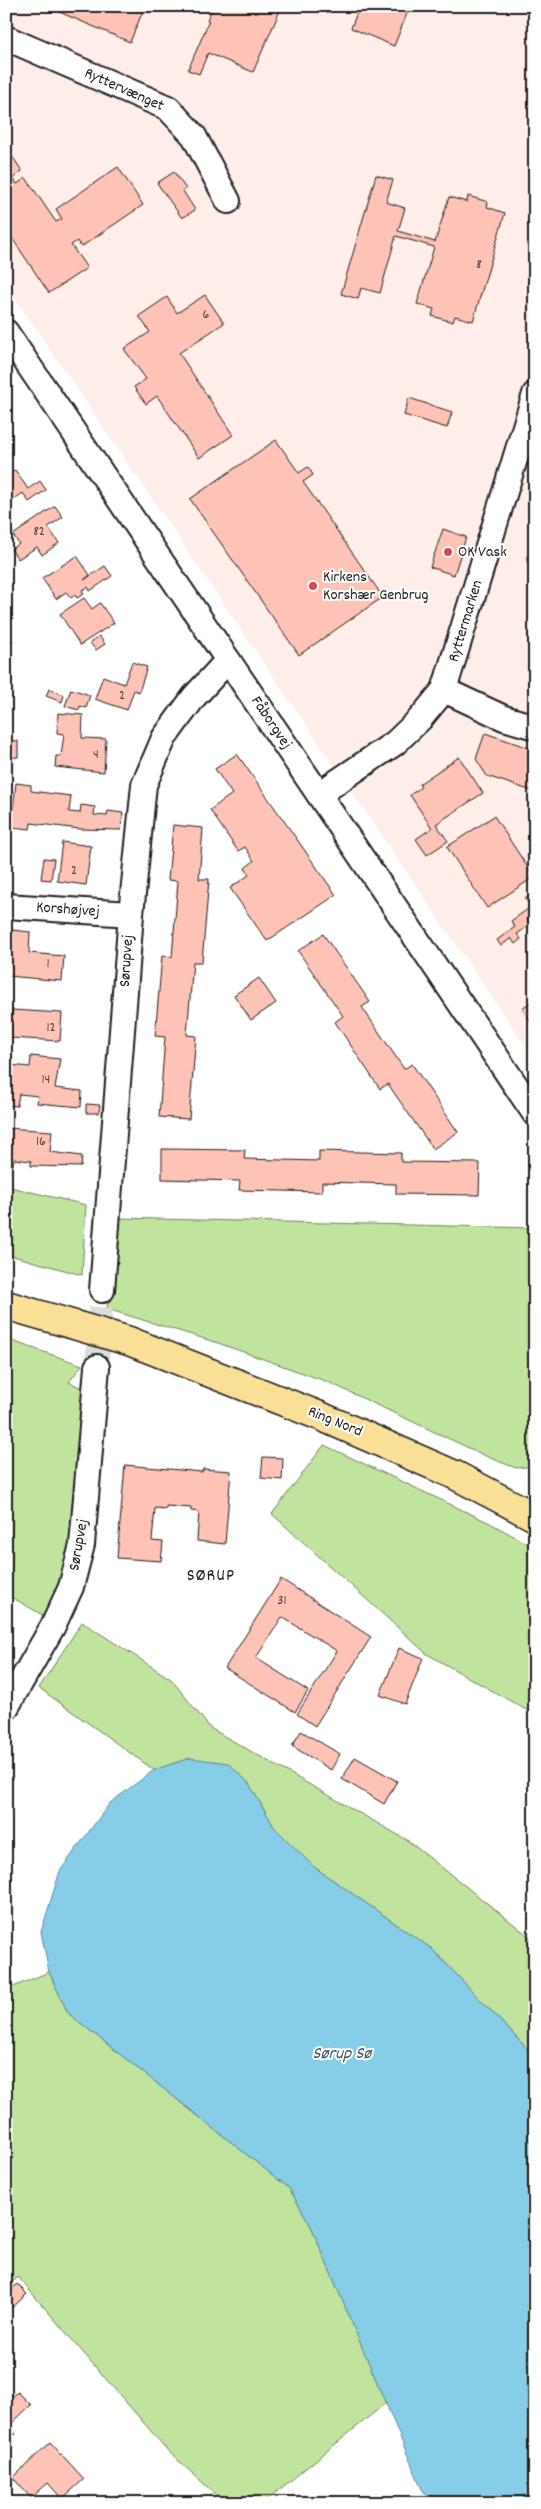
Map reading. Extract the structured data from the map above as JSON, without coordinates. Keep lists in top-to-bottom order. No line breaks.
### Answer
{"streets":{"main road":["Ring Nord"],"street":["Ryttervænget","Ryttermarken","Fåborgvej","Korshøjvej","Sørupvej"]},"crossings":[["Ryttermarken","Fåborgvej"],["Fåborgvej","Sørupvej"],["Korshøjvej","Sørupvej"]],"districts":["SØRUP"],"water":["Sørup Sø"],"places":["OK Vask","Kirkens Korshær Genbrug"],"house_numbers":["8","6","82","2","4","2","1","12","14","16","31"]}
